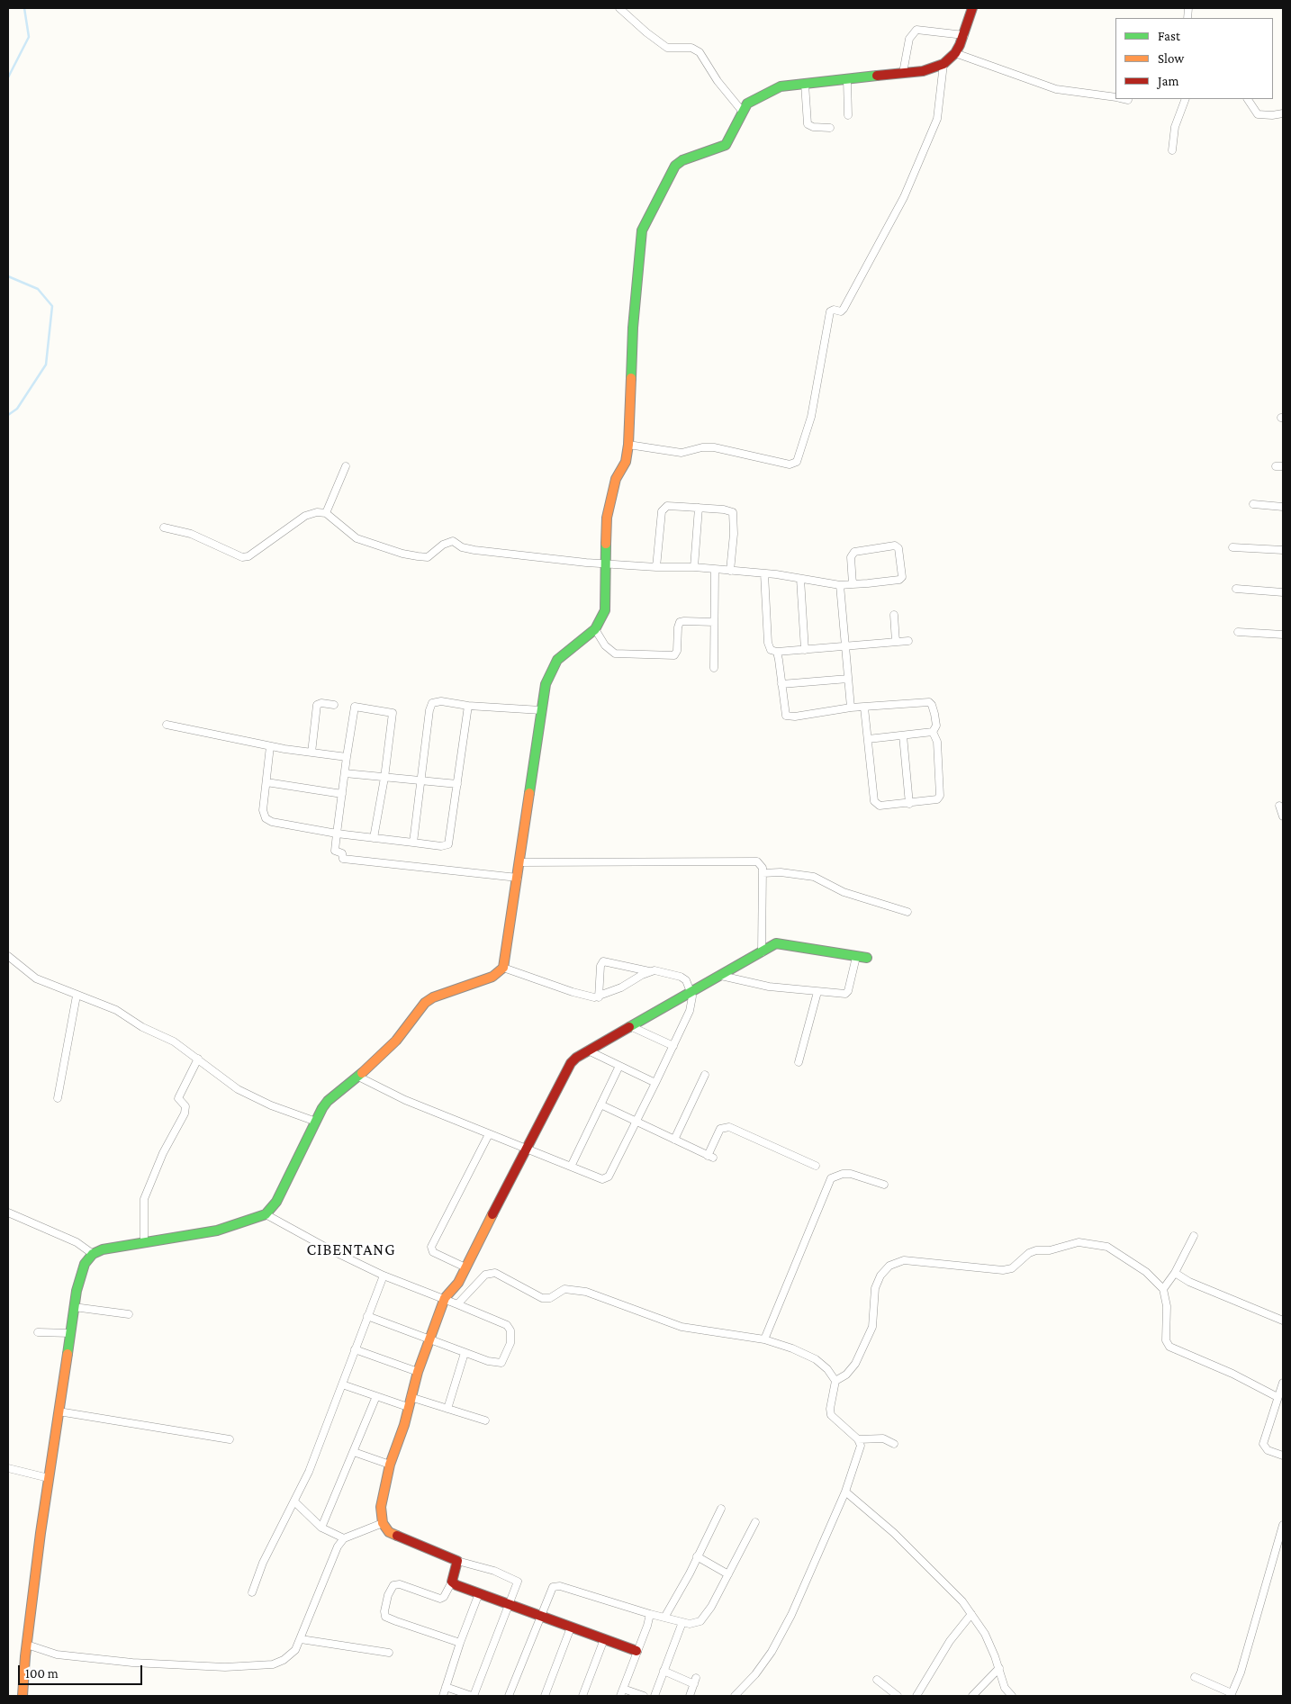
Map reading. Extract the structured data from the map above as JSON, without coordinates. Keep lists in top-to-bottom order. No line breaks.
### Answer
{"districts":["CIBENTANG"],"legend":["Fast","Slow","Jam"],"scale_bar":"100 m"}
